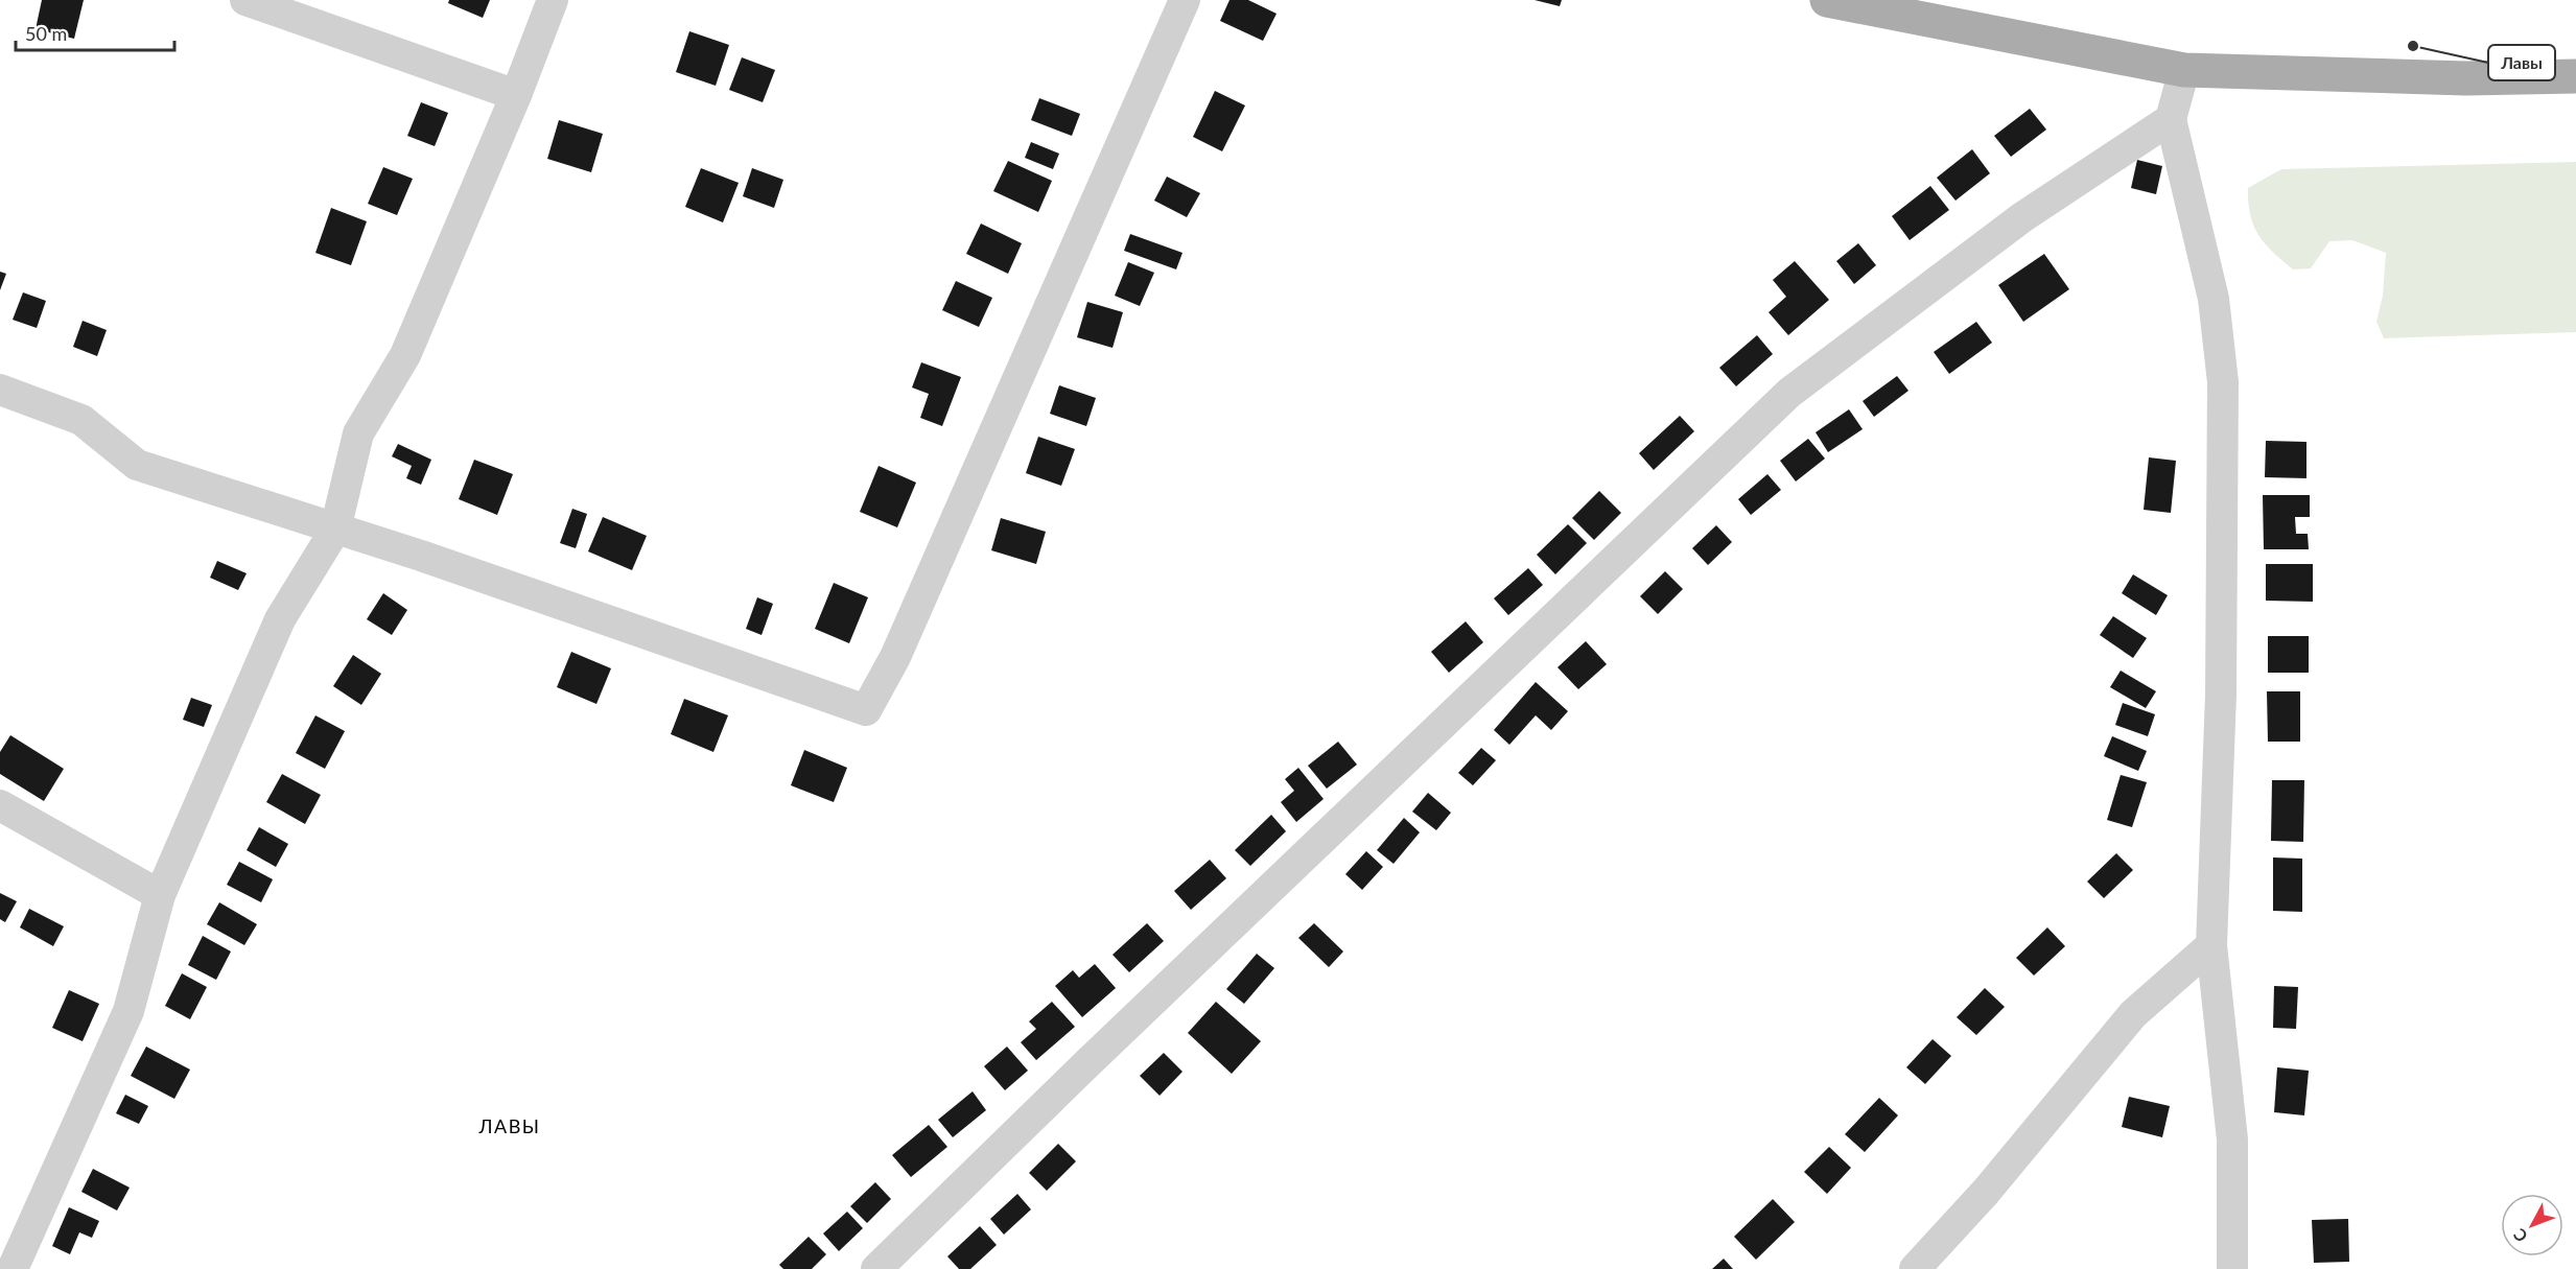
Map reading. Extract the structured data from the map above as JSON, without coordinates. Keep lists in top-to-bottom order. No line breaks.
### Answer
{"districts":["ЛАВЫ"],"places":["Лавы"],"scale_bar":"50 m","north":"bottom left"}
